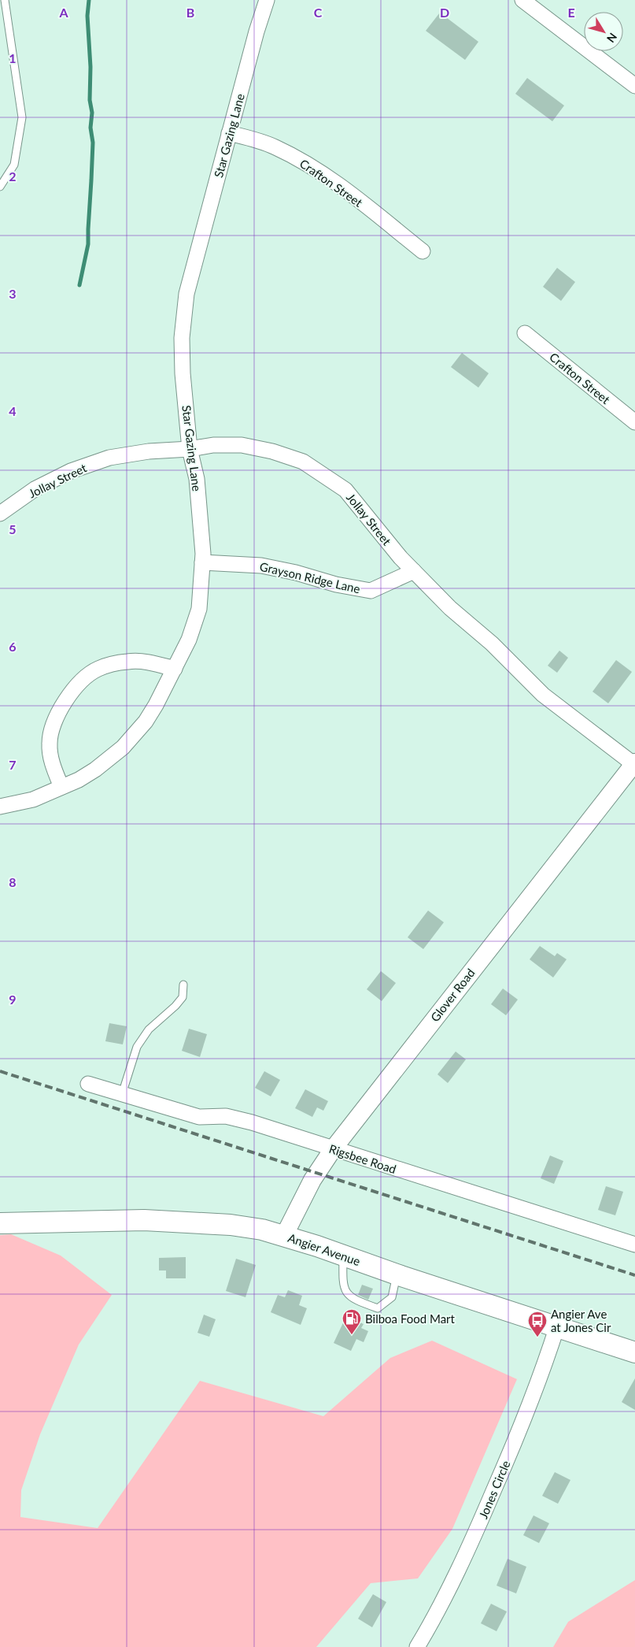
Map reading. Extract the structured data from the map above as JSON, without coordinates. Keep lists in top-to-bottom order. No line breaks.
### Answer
{"streets":{"main road":["Angier Avenue"],"street":["Star Gazing Lane","Crafton Street","Jollay Street","Grayson Ridge Lane","Glover Road","Rigsbee Road","Jones Circle"]},"crossings":[["Star Gazing Lane","Crafton Street"],["Star Gazing Lane","Jollay Street"],["Star Gazing Lane","Grayson Ridge Lane"],["Jollay Street","Grayson Ridge Lane"],["Jollay Street","Glover Road"],["Glover Road","Rigsbee Road"],["Glover Road","Angier Avenue"],["Angier Avenue","Jones Circle"]],"places":{"fuel station":["Bilboa Food Mart"],"bus stop":["Angier Ave at Jones Cir"]},"north":"bottom right","grid":{"columns":["A","B","C","D","E"],"rows":["1","2","3","4","5","6","7","8","9"]}}
